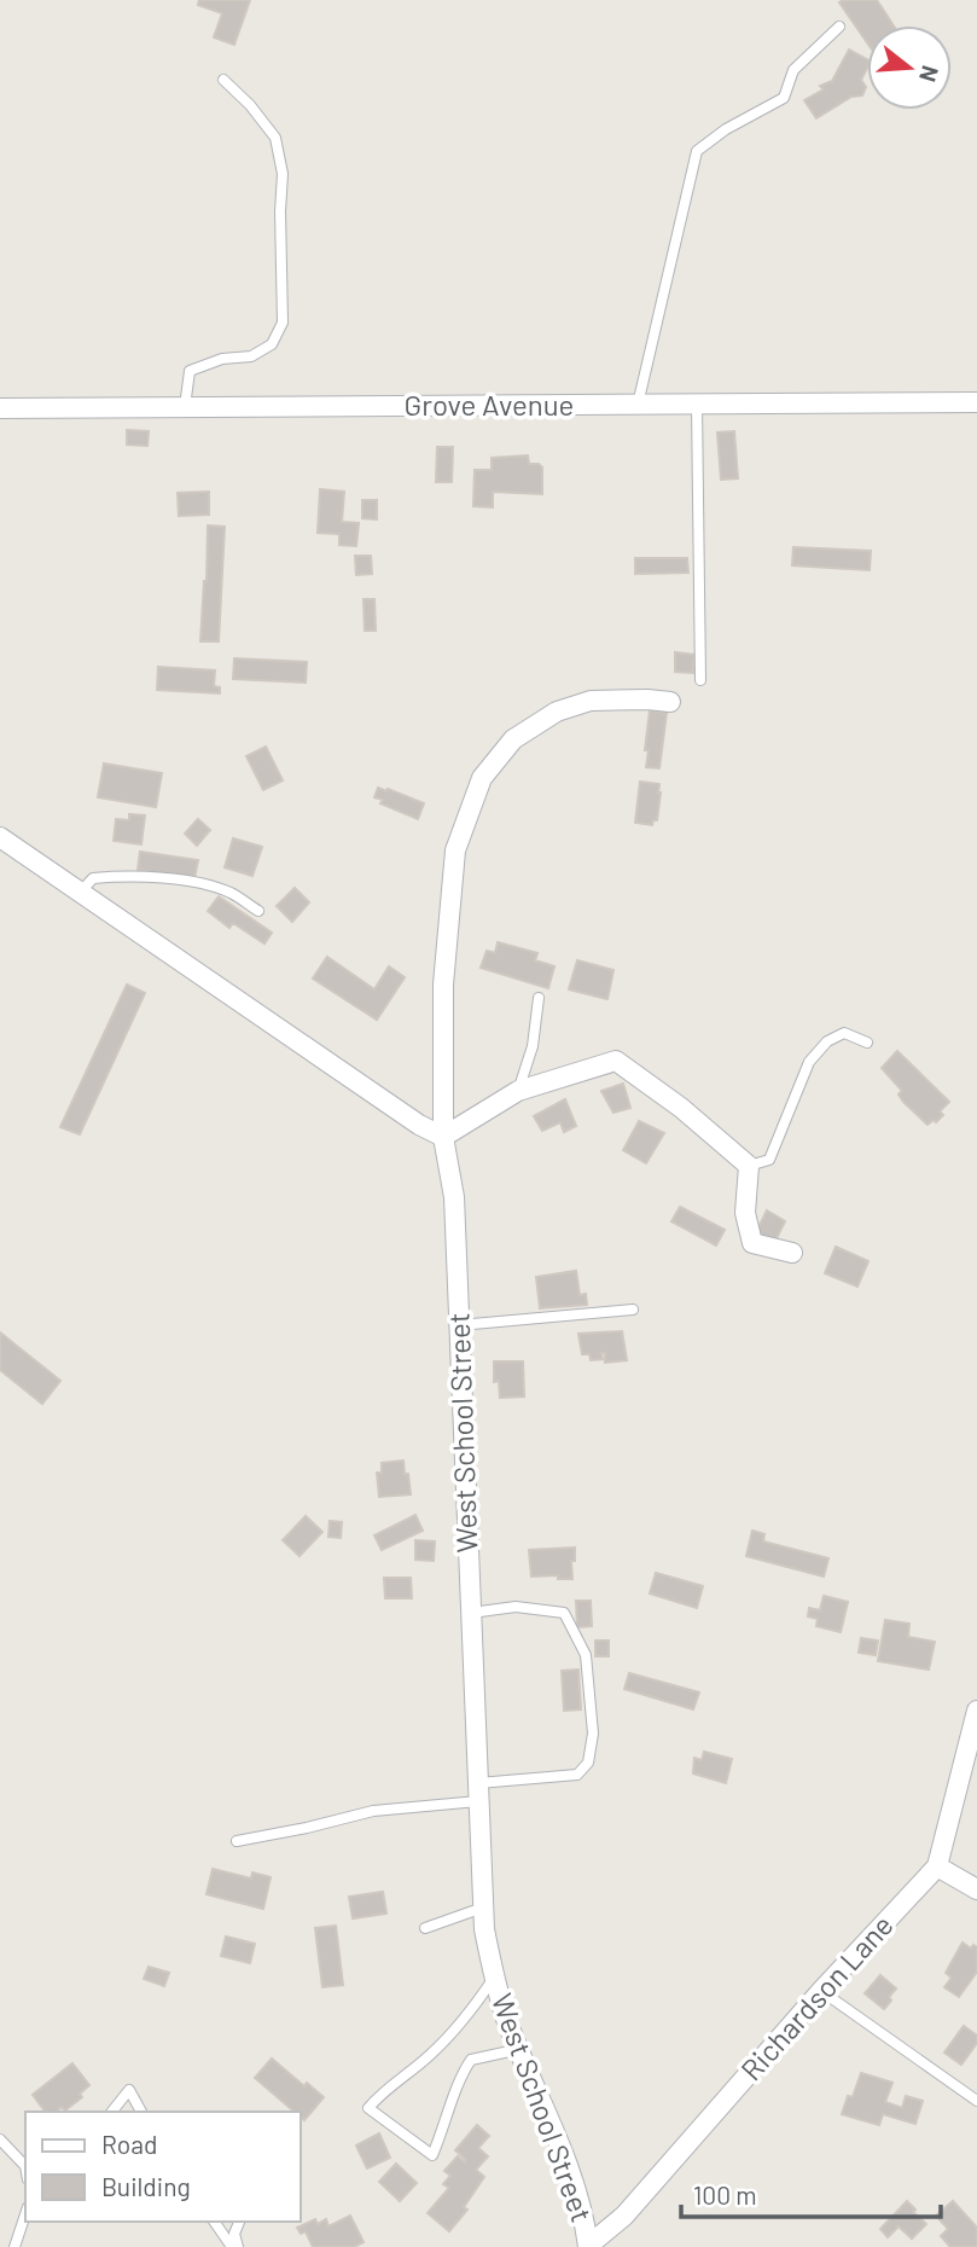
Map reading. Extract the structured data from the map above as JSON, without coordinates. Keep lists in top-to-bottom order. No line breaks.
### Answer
{"streets":{"street":["Grove Avenue","West School Street","Richardson Lane"]},"crossings":[["West School Street","Richardson Lane"]],"legend":["Road","Building"],"scale_bar":"100 m","north":"right"}
